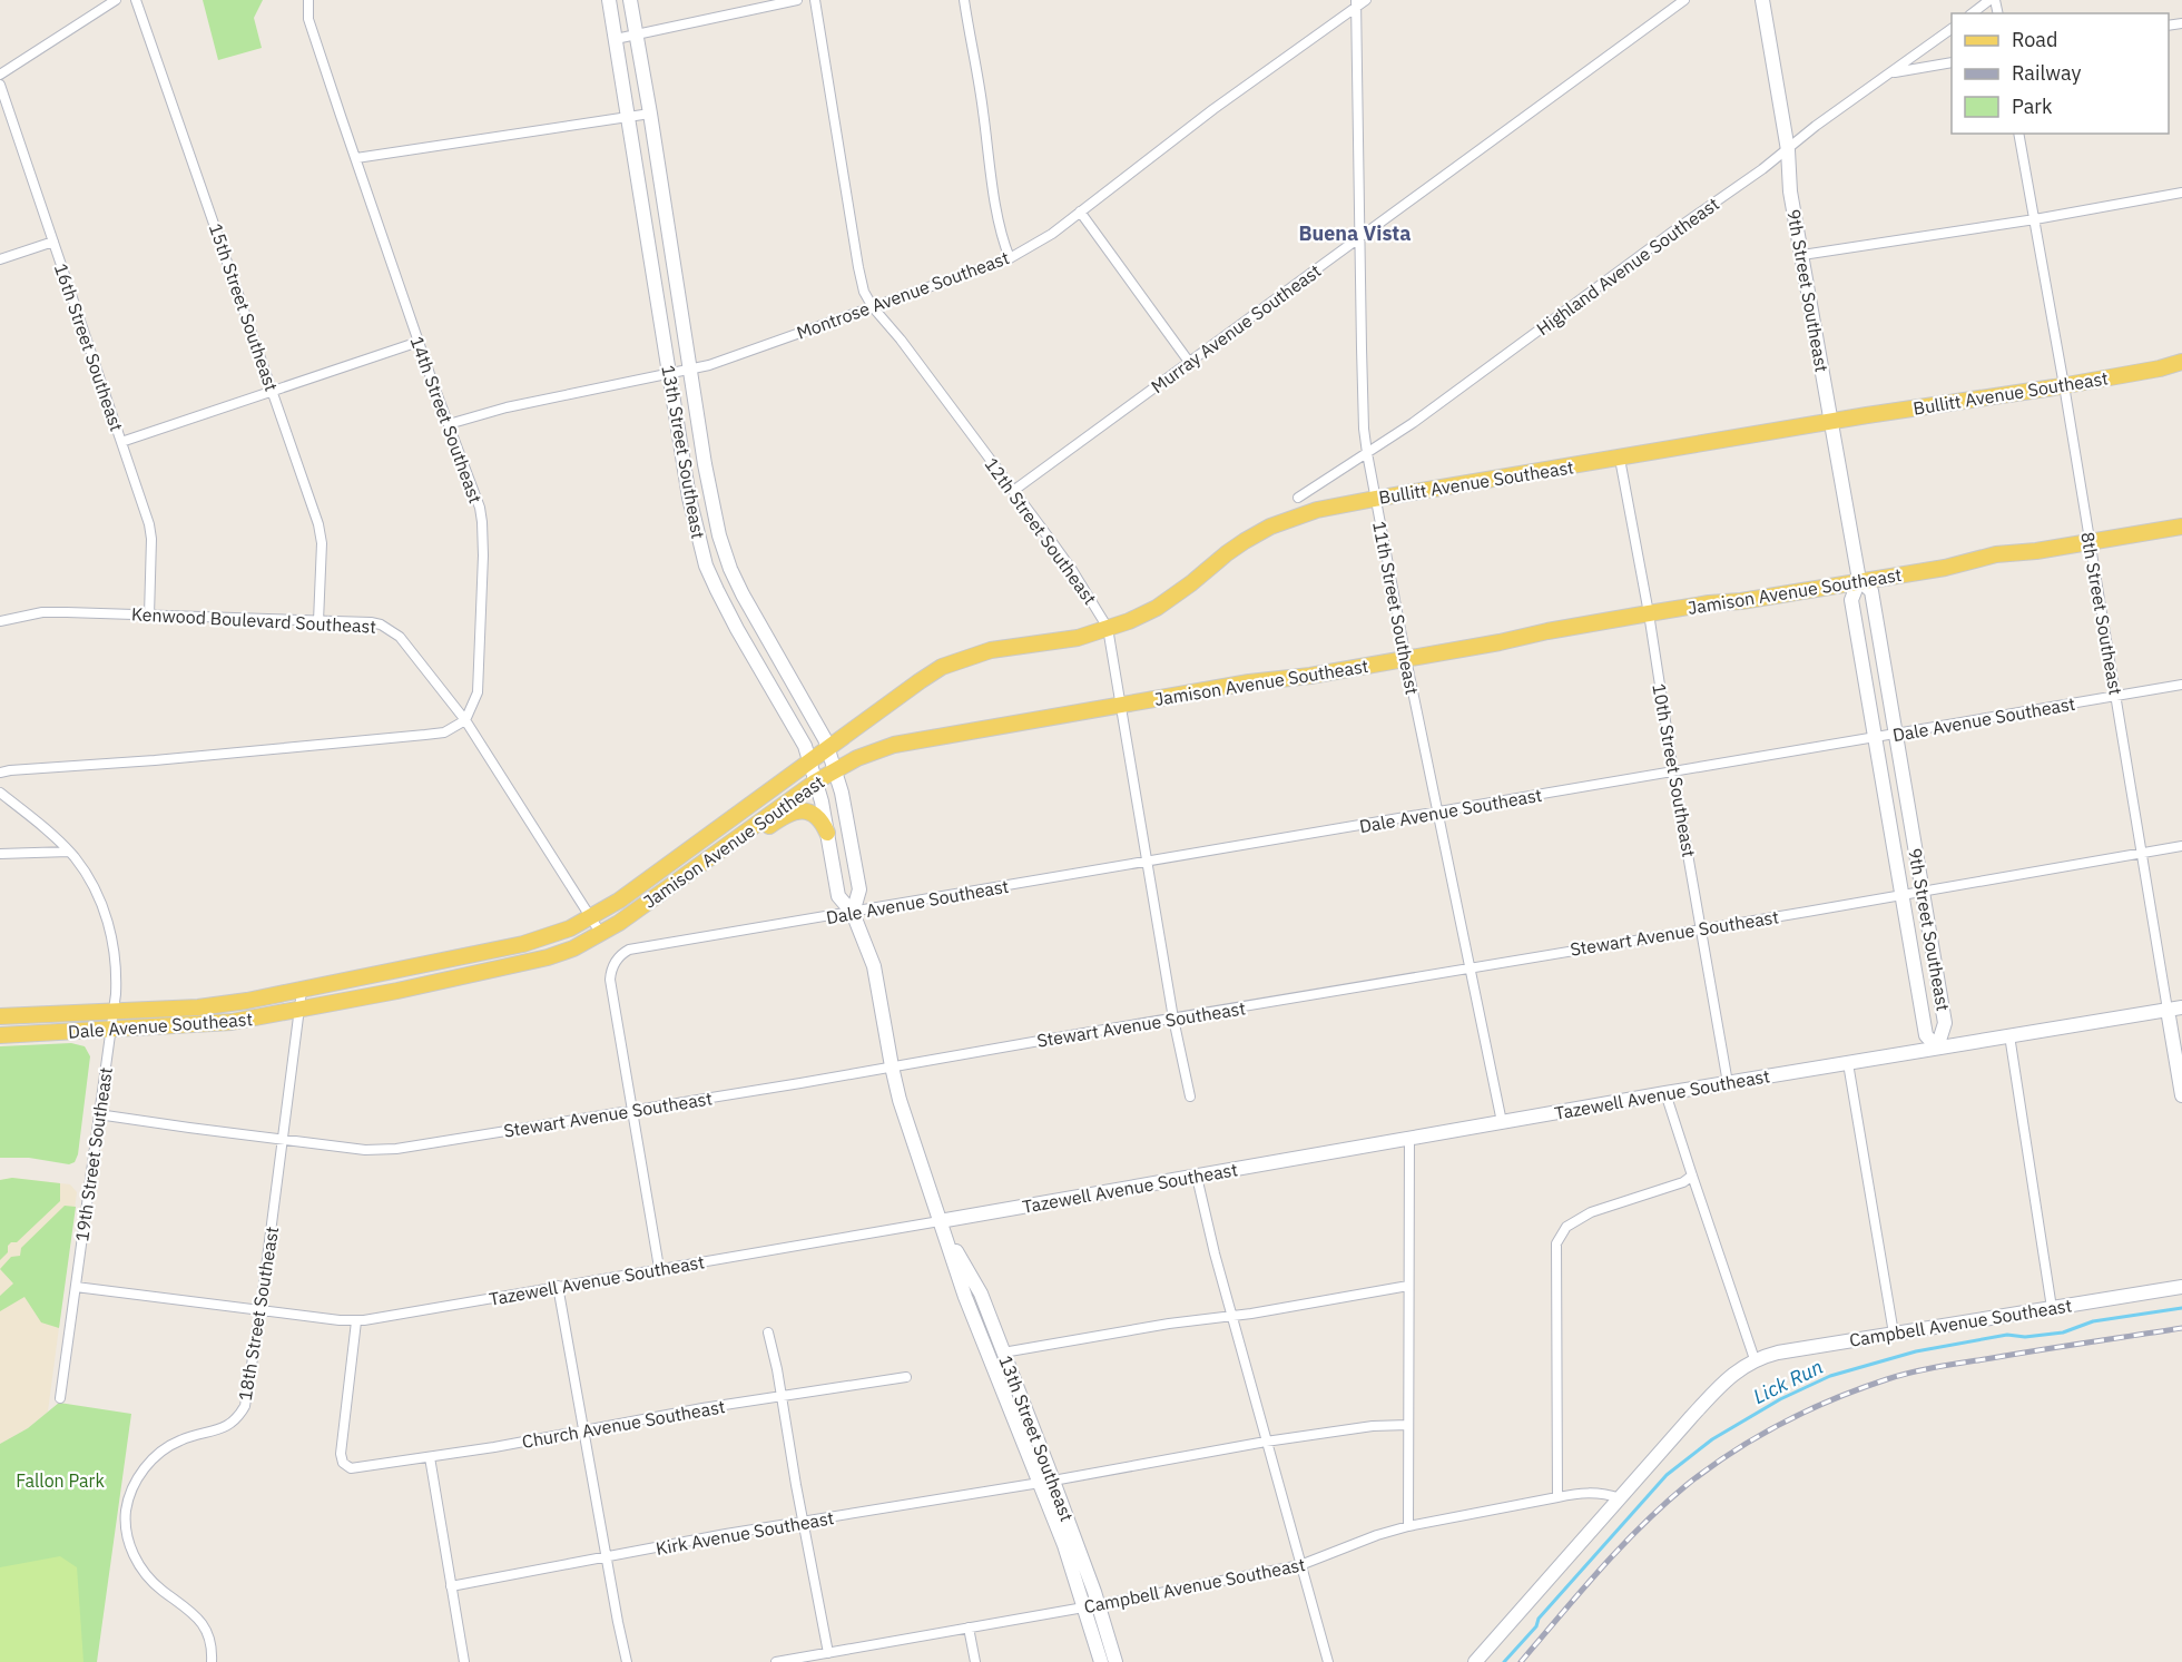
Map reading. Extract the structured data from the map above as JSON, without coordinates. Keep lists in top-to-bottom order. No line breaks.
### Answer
{"streets":{"main road":["Bullitt Avenue Southeast","Jamison Avenue Southeast","Dale Avenue Southeast"],"street":["Highland Avenue Southeast","9th Street Southeast","Montrose Avenue Southeast","15th Street Southeast","Murray Avenue Southeast","16th Street Southeast","14th Street Southeast","13th Street Southeast","12th Street Southeast","11th Street Southeast","8th Street Southeast","Kenwood Boulevard Southeast","10th Street Southeast","Stewart Avenue Southeast","Tazewell Avenue Southeast","19th Street Southeast","18th Street Southeast","Campbell Avenue Southeast","Church Avenue Southeast","Kirk Avenue Southeast"]},"crossings":[["Highland Avenue Southeast","9th Street Southeast"],["Highland Avenue Southeast","11th Street Southeast"],["9th Street Southeast","Bullitt Avenue Southeast"],["9th Street Southeast","Jamison Avenue Southeast"],["9th Street Southeast","Dale Avenue Southeast"],["9th Street Southeast","Stewart Avenue Southeast"],["9th Street Southeast","Tazewell Avenue Southeast"],["Montrose Avenue Southeast","14th Street Southeast"],["Montrose Avenue Southeast","13th Street Southeast"],["Montrose Avenue Southeast","12th Street Southeast"],["Montrose Avenue Southeast","11th Street Southeast"],["15th Street Southeast","Kenwood Boulevard Southeast"],["Murray Avenue Southeast","12th Street Southeast"],["Murray Avenue Southeast","11th Street Southeast"],["16th Street Southeast","Kenwood Boulevard Southeast"],["Bullitt Avenue Southeast","13th Street Southeast"],["Bullitt Avenue Southeast","12th Street Southeast"],["Bullitt Avenue Southeast","Jamison Avenue Southeast"],["Bullitt Avenue Southeast","11th Street Southeast"],["Bullitt Avenue Southeast","8th Street Southeast"],["Bullitt Avenue Southeast","10th Street Southeast"],["14th Street Southeast","Kenwood Boulevard Southeast"],["13th Street Southeast","Jamison Avenue Southeast"],["13th Street Southeast","Dale Avenue Southeast"],["13th Street Southeast","Stewart Avenue Southeast"],["13th Street Southeast","Tazewell Avenue Southeast"],["13th Street Southeast","Campbell Avenue Southeast"],["13th Street Southeast","Kirk Avenue Southeast"],["12th Street Southeast","Jamison Avenue Southeast"],["12th Street Southeast","Dale Avenue Southeast"],["12th Street Southeast","Stewart Avenue Southeast"],["Jamison Avenue Southeast","11th Street Southeast"],["Jamison Avenue Southeast","8th Street Southeast"],["Jamison Avenue Southeast","Dale Avenue Southeast"],["Jamison Avenue Southeast","10th Street Southeast"],["11th Street Southeast","Dale Avenue Southeast"],["11th Street Southeast","Stewart Avenue Southeast"],["11th Street Southeast","Tazewell Avenue Southeast"],["8th Street Southeast","Dale Avenue Southeast"],["8th Street Southeast","Stewart Avenue Southeast"],["8th Street Southeast","Tazewell Avenue Southeast"],["Dale Avenue Southeast","10th Street Southeast"],["Dale Avenue Southeast","Stewart Avenue Southeast"],["Dale Avenue Southeast","19th Street Southeast"],["Dale Avenue Southeast","18th Street Southeast"],["10th Street Southeast","Stewart Avenue Southeast"],["10th Street Southeast","Tazewell Avenue Southeast"],["Stewart Avenue Southeast","19th Street Southeast"],["Stewart Avenue Southeast","18th Street Southeast"],["Tazewell Avenue Southeast","19th Street Southeast"],["Tazewell Avenue Southeast","18th Street Southeast"],["Tazewell Avenue Southeast","Church Avenue Southeast"]],"districts":["Buena Vista"],"water":["Lick Run"],"parks":["Fallon Park"],"legend":["Road","Railway","Park"]}
